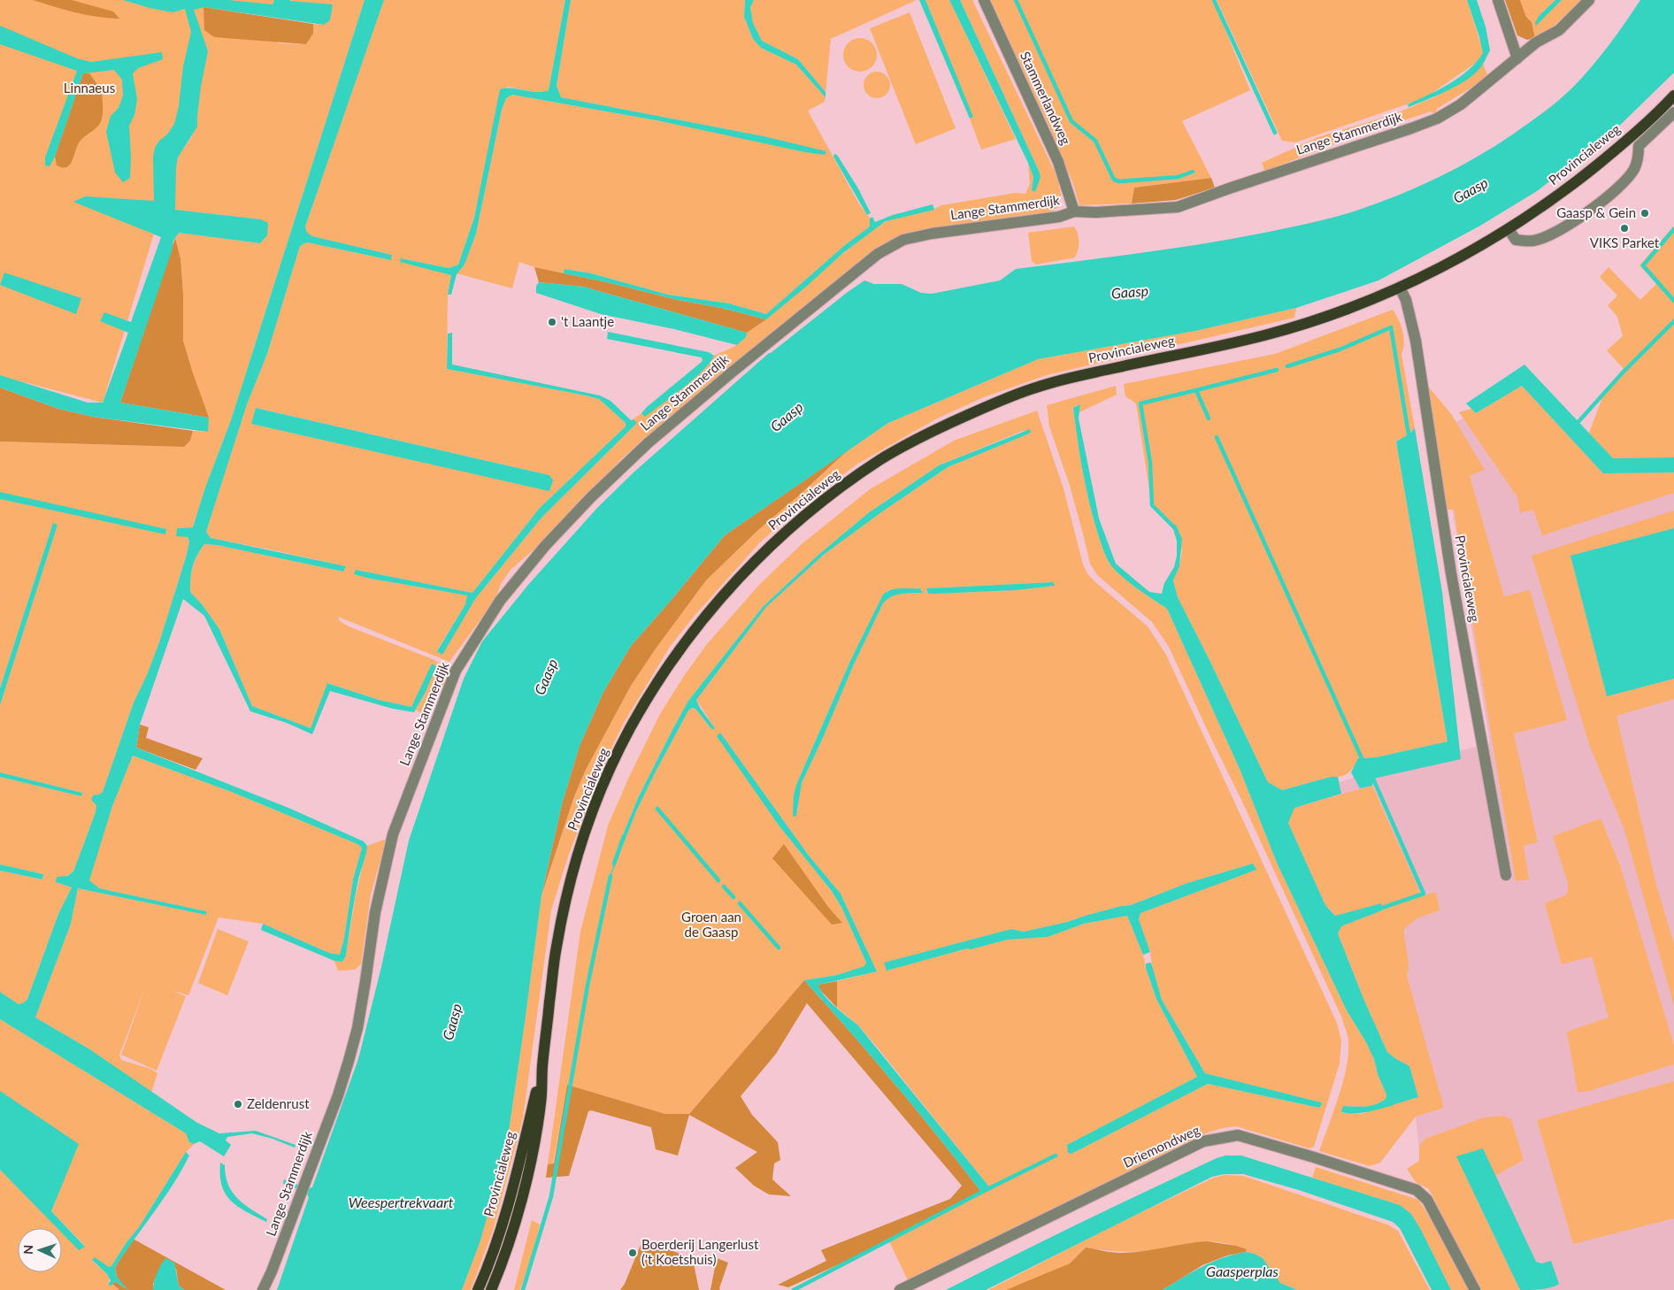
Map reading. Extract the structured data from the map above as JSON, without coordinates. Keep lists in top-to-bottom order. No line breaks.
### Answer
{"streets":{"main road":["Provincialeweg"],"street":["Stammerlandweg","Lange Stammerdijk","Driemondweg"]},"crossings":[["Stammerlandweg","Lange Stammerdijk"]],"water":["Gaasp","Weespertrekvaart","Gaasperplas"],"parks":["Linnaeus","Groen aan de Gaasp"],"places":["Gaasp & Gein","VIKS Parket","'t Laantje","Zeldenrust","Boerderij Langerlust ('t Koetshuis)"],"north":"left"}
